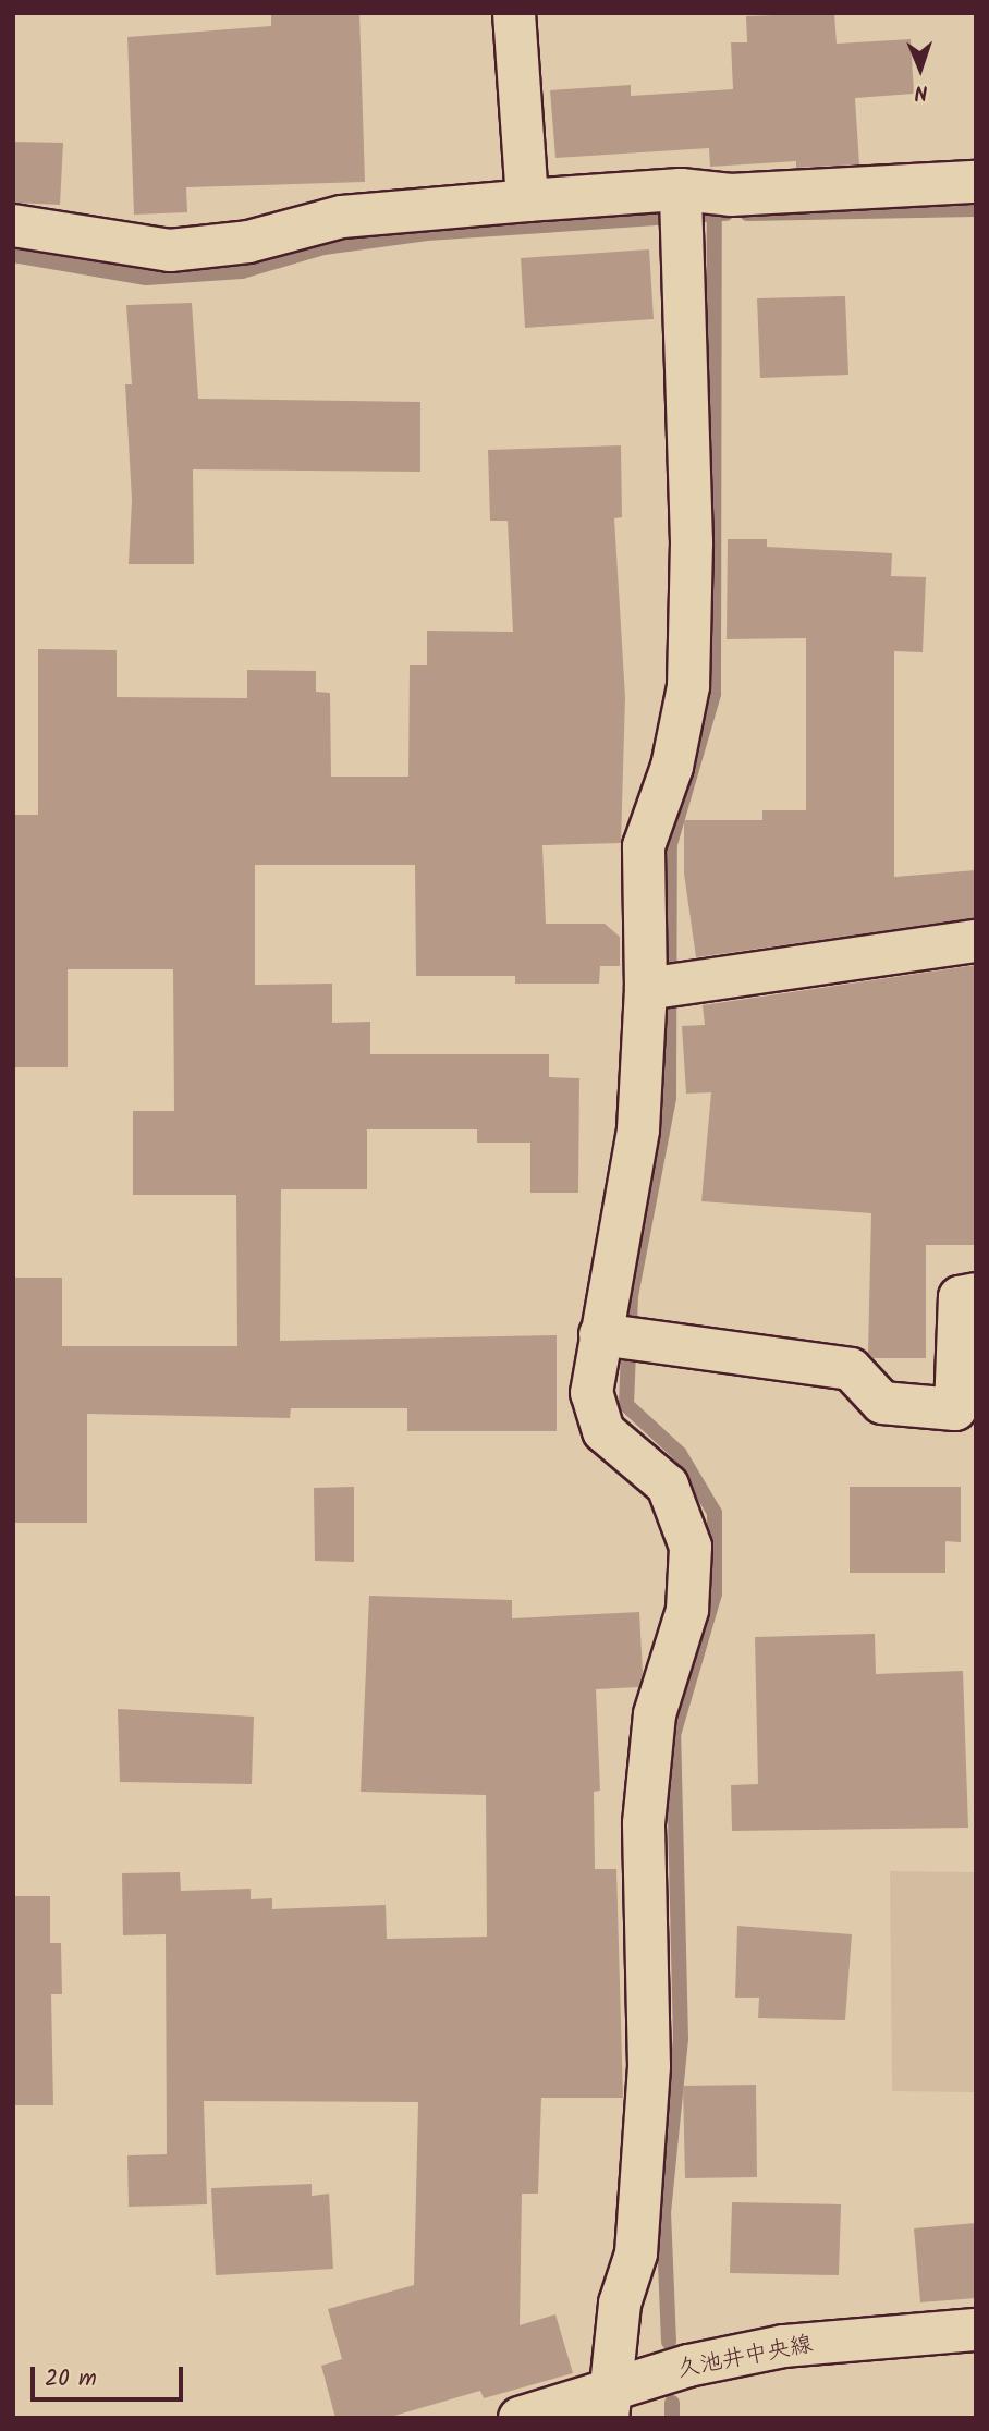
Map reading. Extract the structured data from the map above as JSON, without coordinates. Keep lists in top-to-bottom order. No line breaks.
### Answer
{"streets":{"street":["久池井中央線"]},"scale_bar":"20 m","north":"bottom"}
